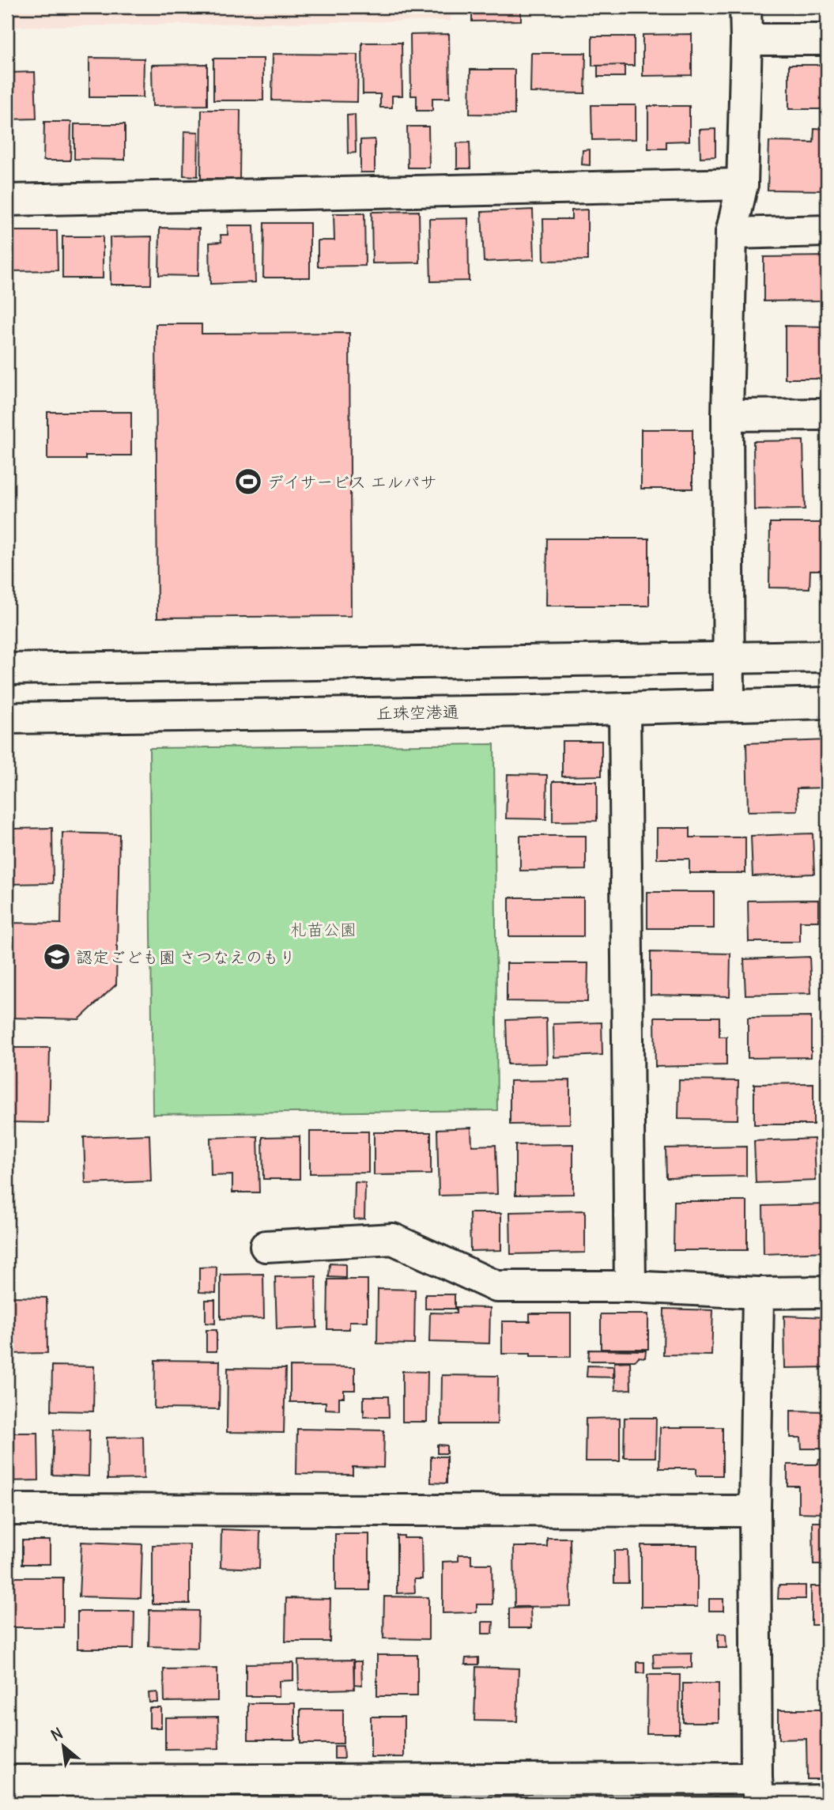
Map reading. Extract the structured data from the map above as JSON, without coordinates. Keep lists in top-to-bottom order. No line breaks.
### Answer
{"streets":{"street":["丘珠空港通"]},"parks":["札苗公園"],"places":{"sports":["デイサービス エルパサ"],"school or university":["認定ごども園 さつなえのもり"]},"north":"top left"}
